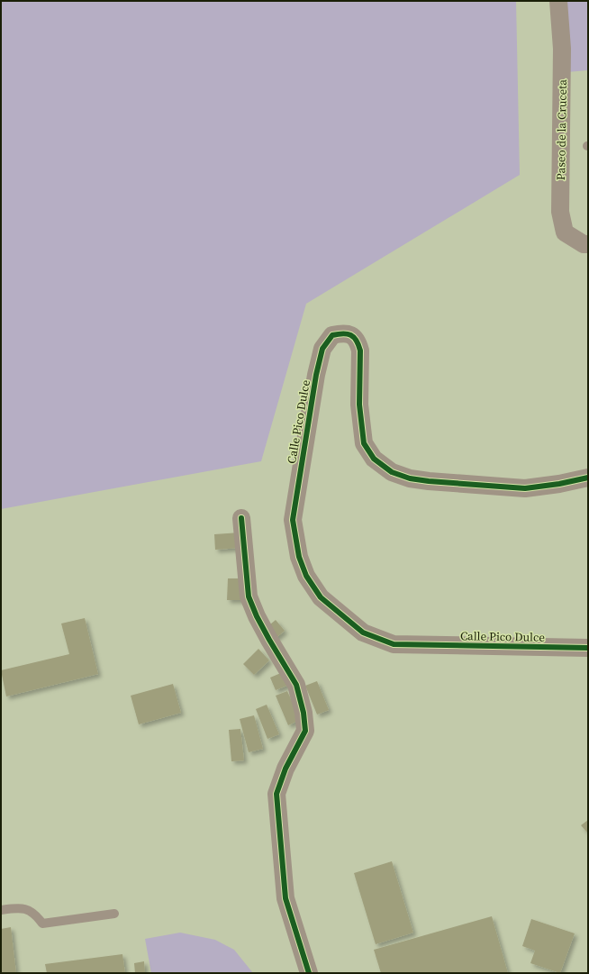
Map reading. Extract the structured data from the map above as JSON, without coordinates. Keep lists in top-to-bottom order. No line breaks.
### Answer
{"streets":{"street":["Paseo de la Cruceta","Calle Pico Dulce"]}}
